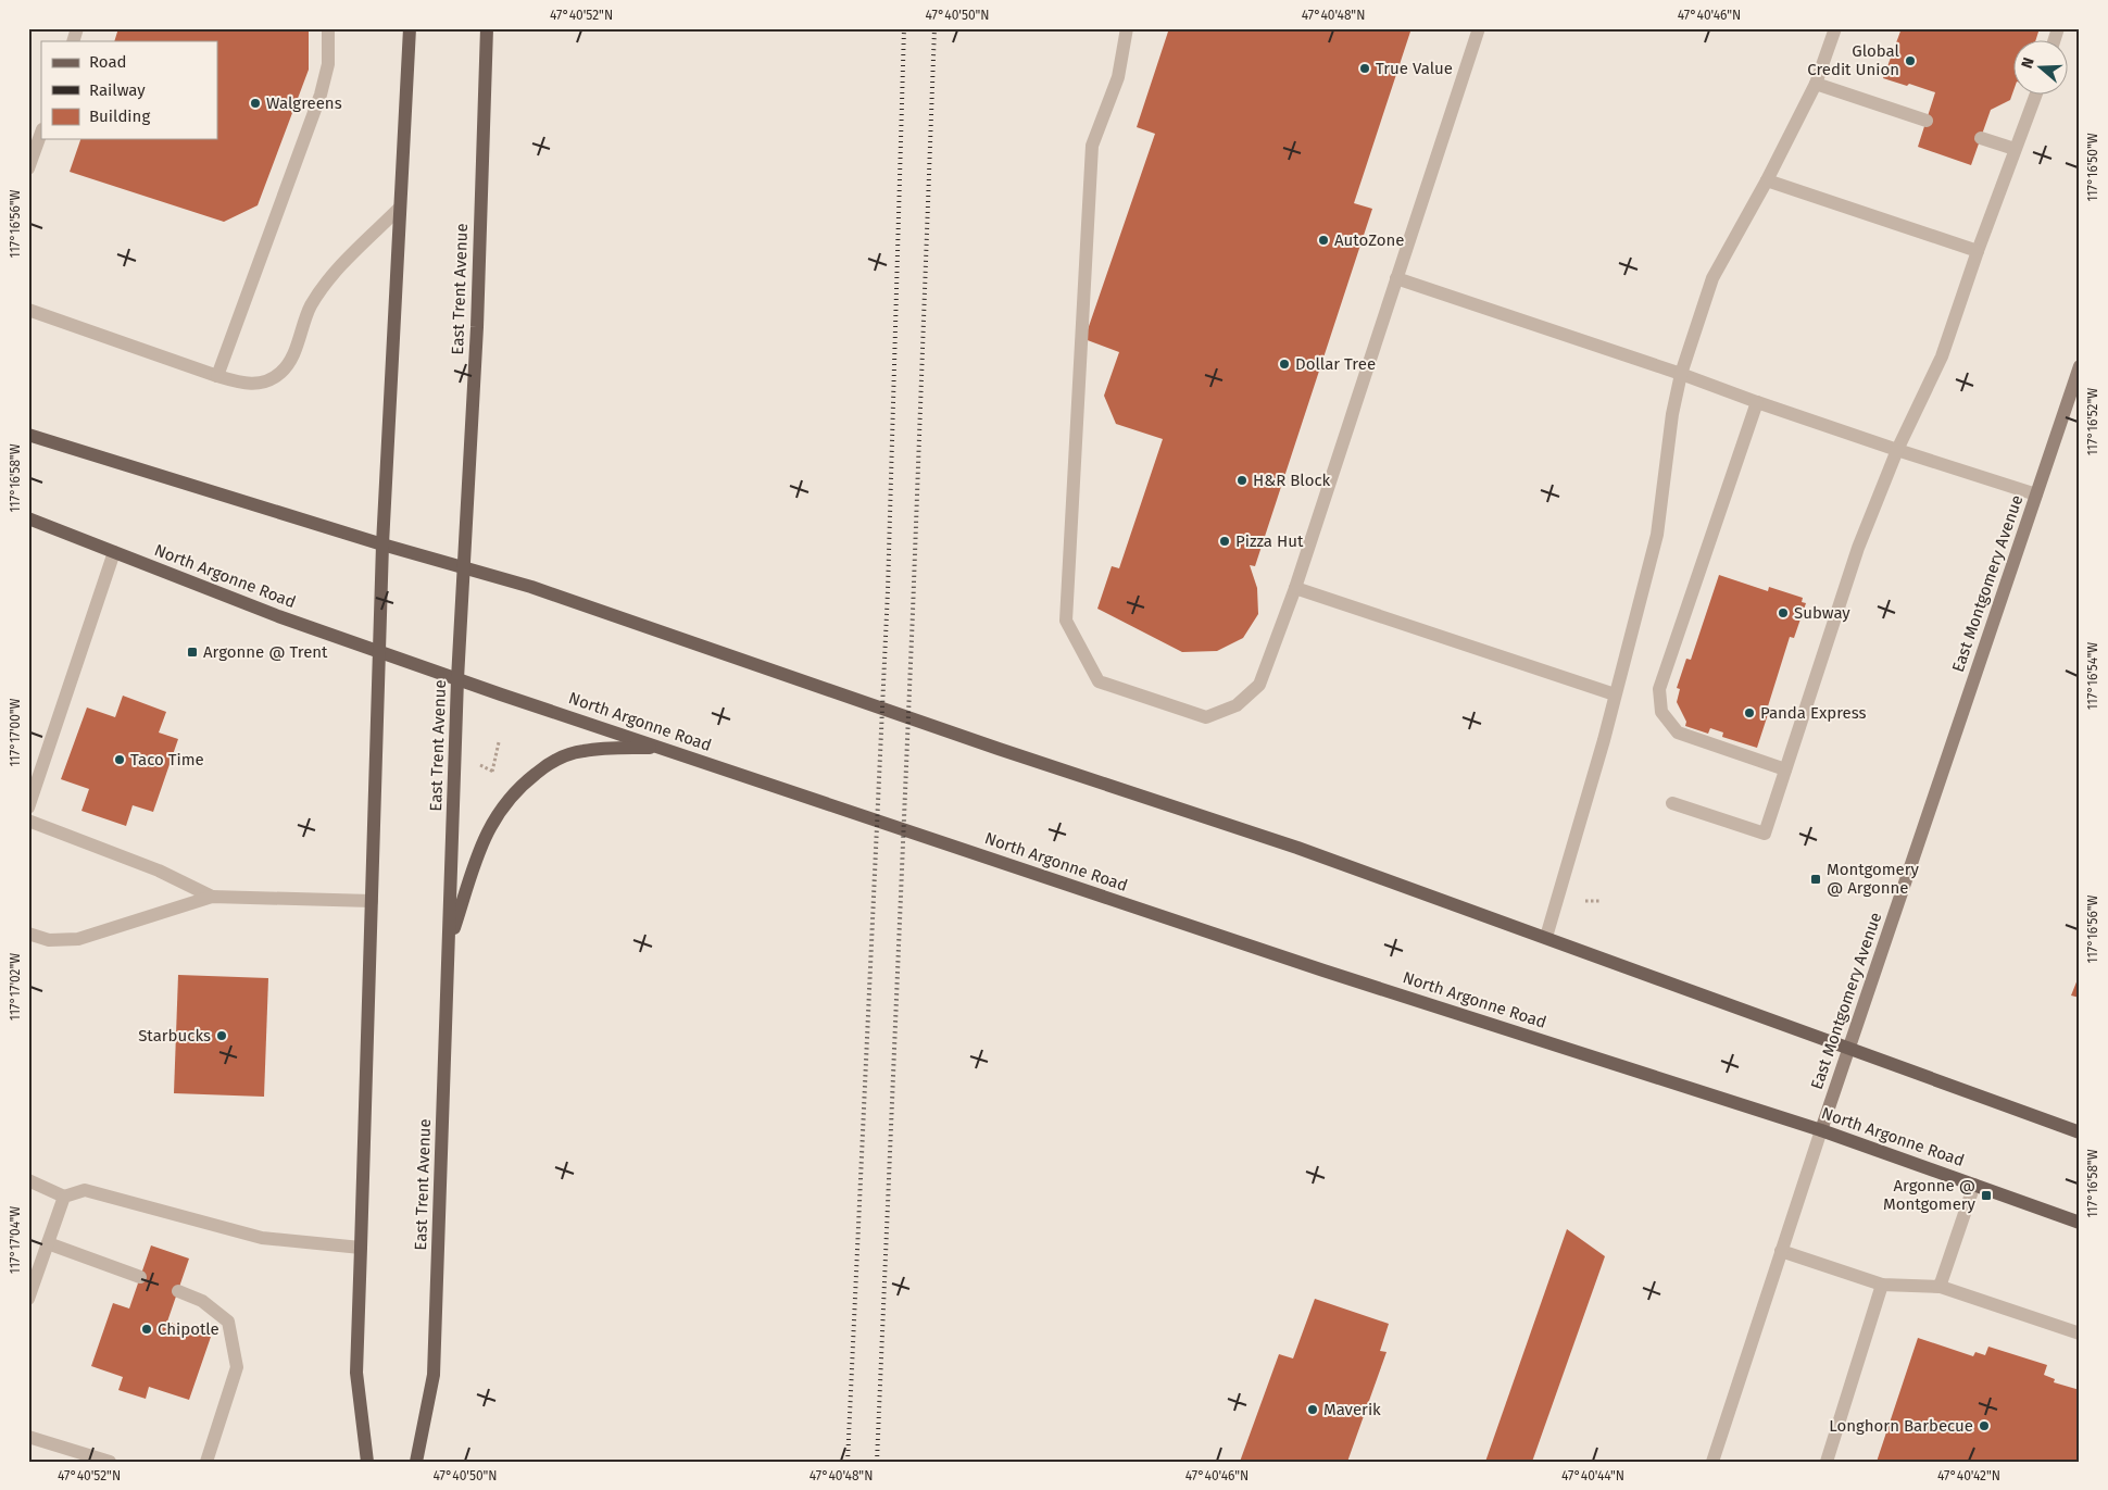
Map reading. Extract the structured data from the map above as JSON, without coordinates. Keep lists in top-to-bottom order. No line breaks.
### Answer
{"streets":{"main road":["East Trent Avenue","North Argonne Road","East Montgomery Avenue"]},"crossings":[["East Trent Avenue","North Argonne Road"],["North Argonne Road","East Montgomery Avenue"]],"places":{"other":["Global Credit Union","True Value","Walgreens","AutoZone","Dollar Tree","H&R Block","Pizza Hut","Subway","Panda Express","Taco Time","Starbucks","Chipotle","Maverik","Longhorn Barbecue"],"transit":["Argonne @ Trent","Montgomery @ Argonne","Argonne @ Montgomery"]},"legend":["Road","Railway","Building"],"north":"left","coordinates":["47°40'52\"N","47°40'50\"N","47°40'48\"N","47°40'46\"N","117°16'50\"W","117°16'56\"W","117°16'52\"W","117°16'58\"W","117°16'54\"W","117°17'00\"W","117°17'02\"W","117°17'04\"W","47°40'44\"N","47°40'42\"N"]}
